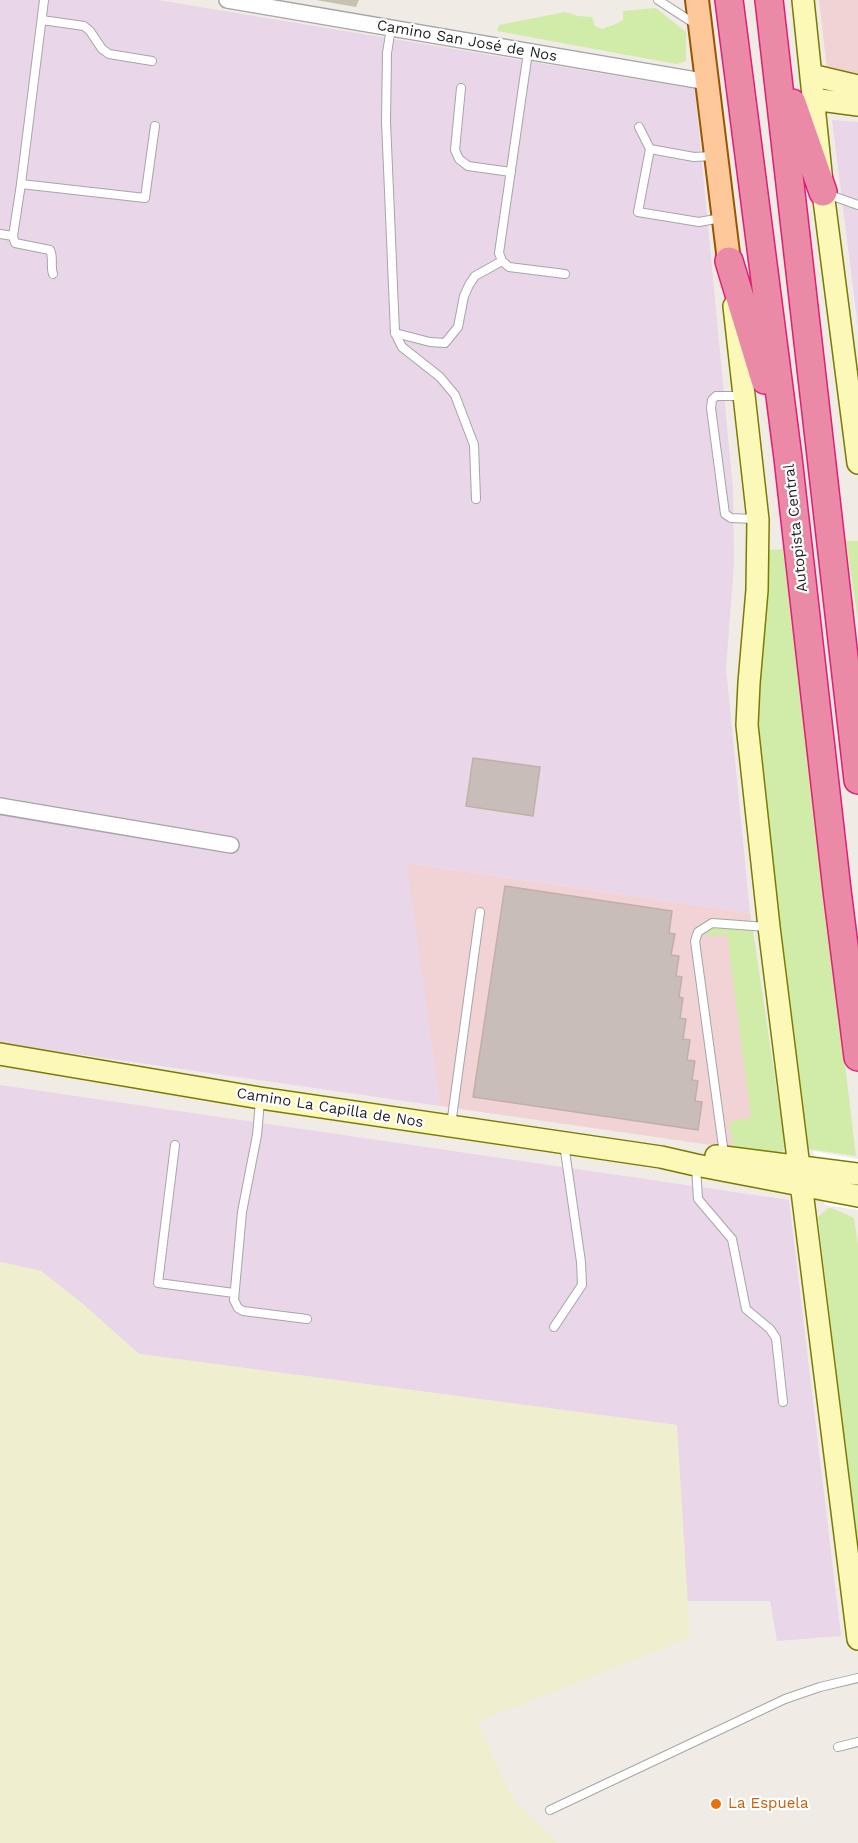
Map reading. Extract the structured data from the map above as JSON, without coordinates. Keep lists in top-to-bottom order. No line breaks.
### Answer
{"streets":{"highway":["Autopista Central"],"main road":["Camino La Capilla de Nos"],"street":["Camino San José de Nos"]},"places":["La Espuela"]}
